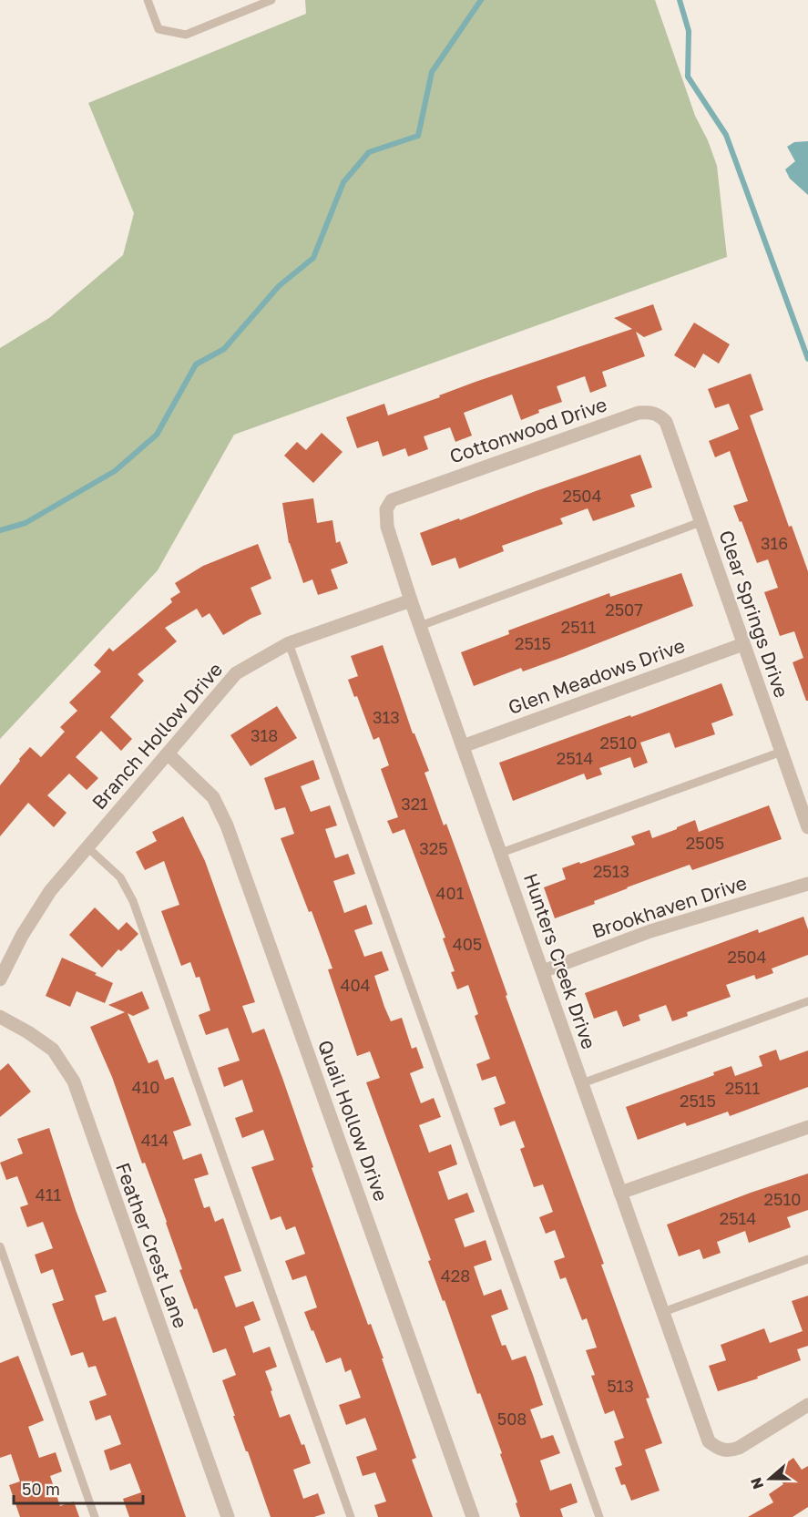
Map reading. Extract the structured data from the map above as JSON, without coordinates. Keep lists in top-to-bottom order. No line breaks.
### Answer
{"streets":{"street":["Cottonwood Drive","Clear Springs Drive","Glen Meadows Drive","Branch Hollow Drive","Brookhaven Drive","Hunters Creek Drive","Quail Hollow Drive","Feather Crest Lane"]},"crossings":[["Cottonwood Drive","Clear Springs Drive"],["Cottonwood Drive","Hunters Creek Drive"],["Clear Springs Drive","Glen Meadows Drive"],["Glen Meadows Drive","Hunters Creek Drive"],["Branch Hollow Drive","Hunters Creek Drive"],["Branch Hollow Drive","Quail Hollow Drive"],["Brookhaven Drive","Hunters Creek Drive"]],"house_numbers":["2504","316","2507","2511","2515","313","318","2510","2514","321","2505","325","2513","401","405","2504","404","410","2511","2515","414","411","2510","2514","428","513","508"],"scale_bar":"50 m","north":"left"}
